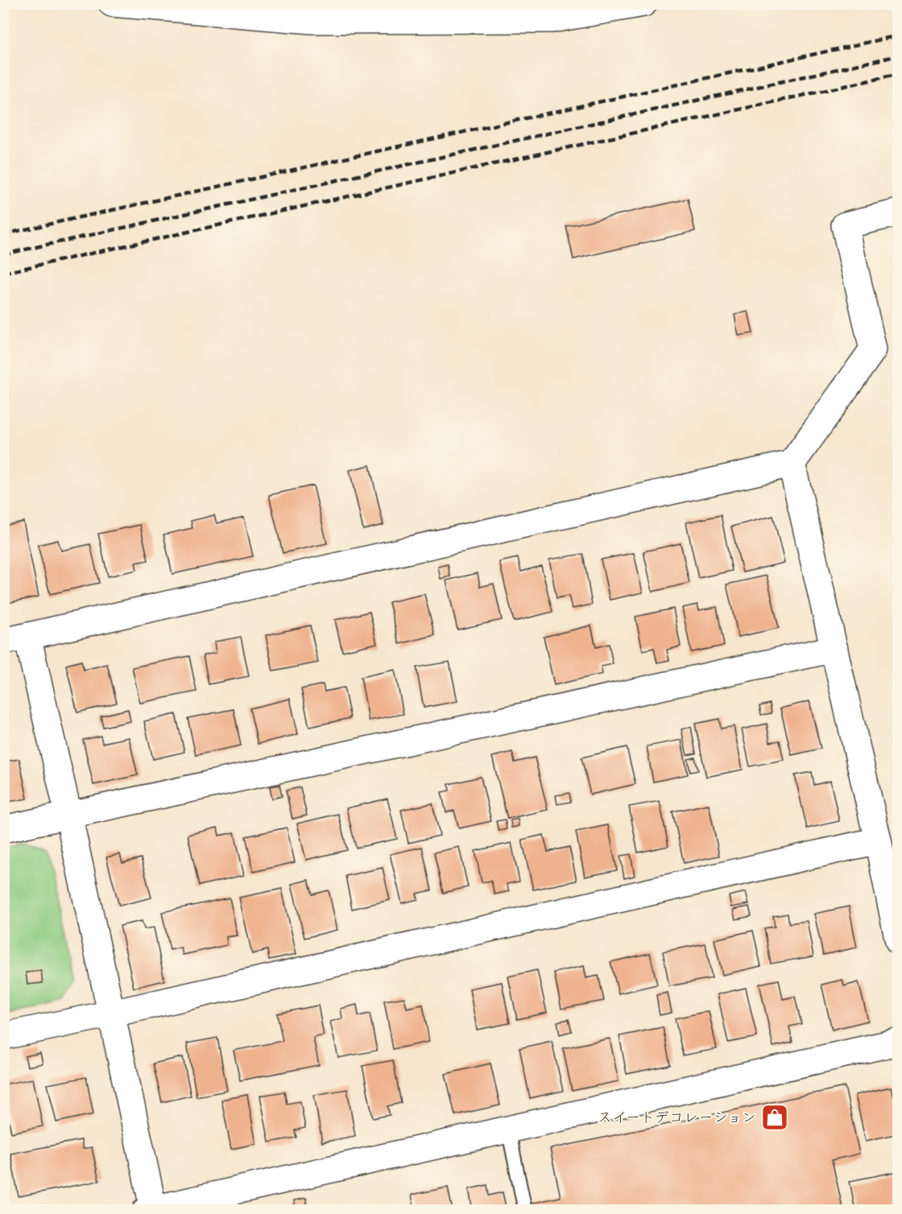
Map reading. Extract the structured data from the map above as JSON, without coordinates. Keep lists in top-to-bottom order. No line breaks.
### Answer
{"places":{"shop":["スイートデコレーション"]}}
